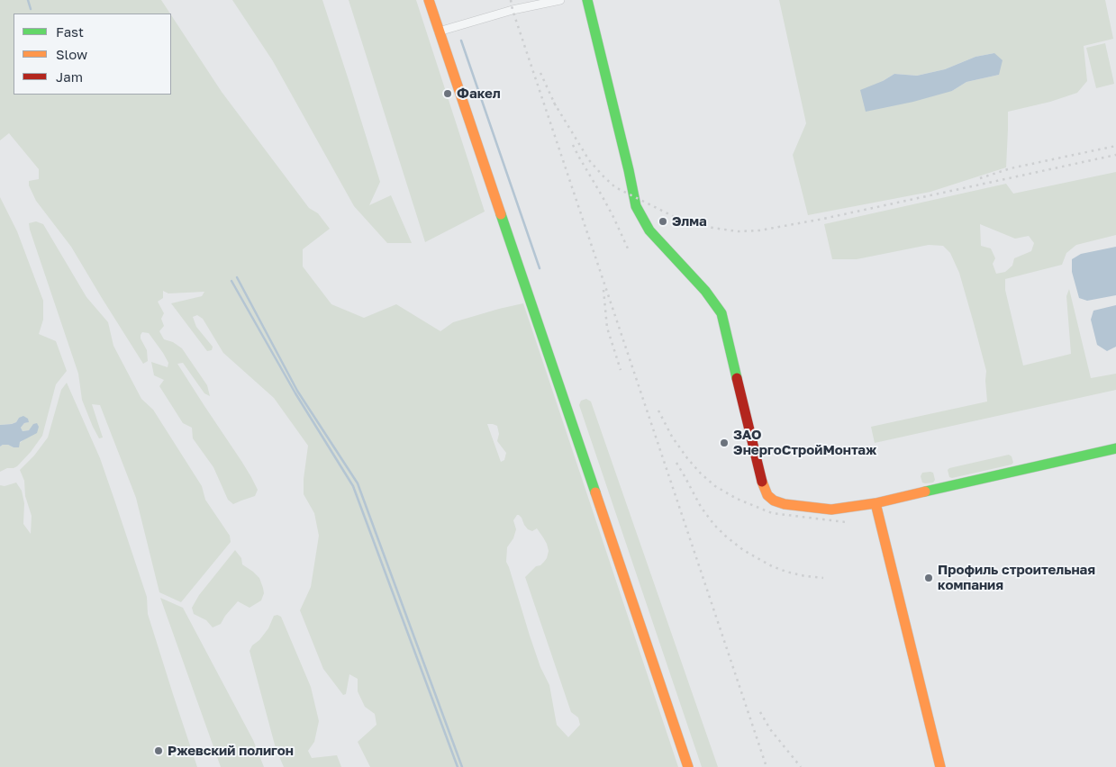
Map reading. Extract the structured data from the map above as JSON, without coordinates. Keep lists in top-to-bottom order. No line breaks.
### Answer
{"places":["Факел","Элма","ЗАО ЭнергоСтройМонтаж","Профиль строительная компания","Ржевский полигон"],"legend":["Fast","Slow","Jam"]}
